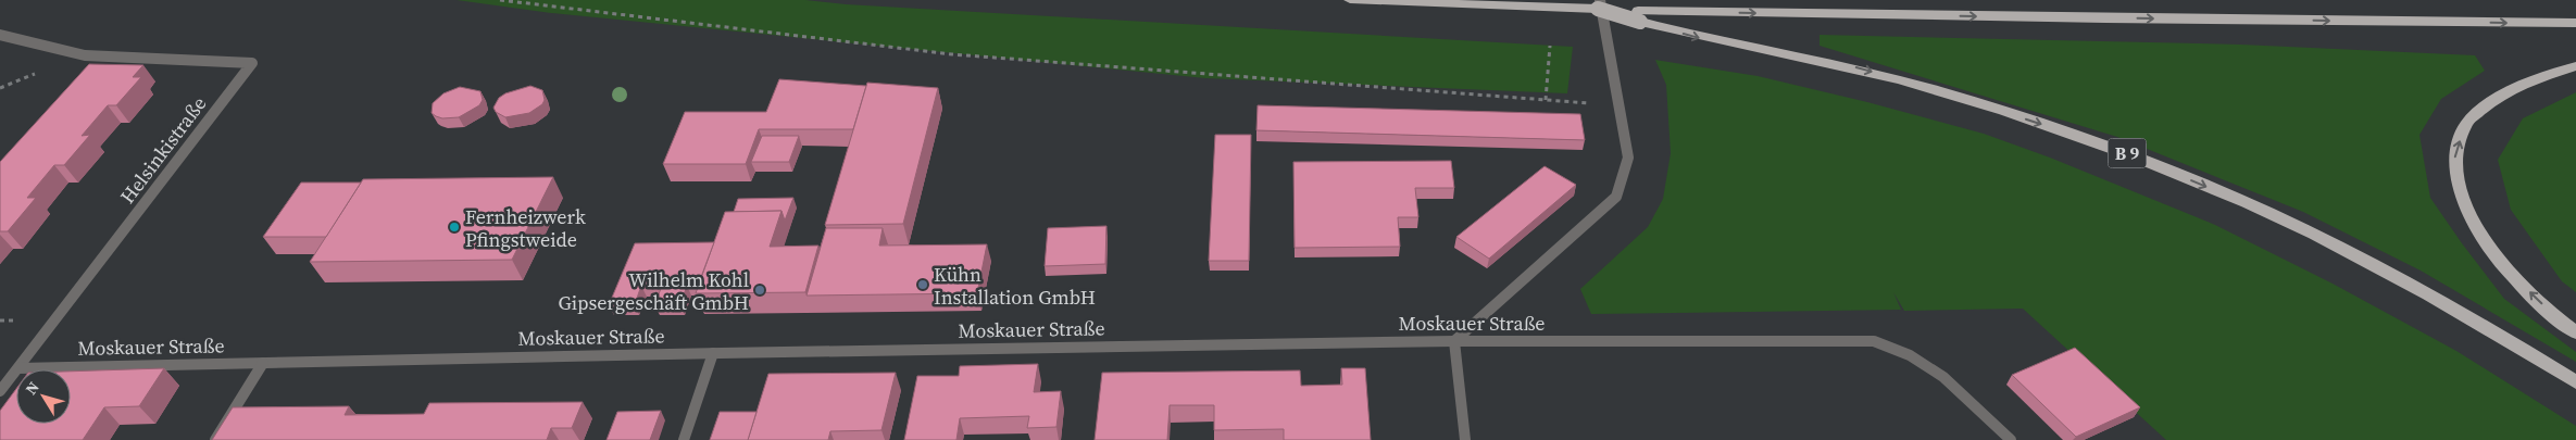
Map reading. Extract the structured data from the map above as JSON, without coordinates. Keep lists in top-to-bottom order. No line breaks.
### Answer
{"streets":{"highway":["B 9"],"street":["Helsinkistraße","Moskauer Straße"]},"crossings":[["Helsinkistraße","Moskauer Straße"]],"places":["Fernheizwerk Pfingstweide","Kühn Installation GmbH","Wilhelm Kohl Gipsergeschäft GmbH"],"north":"top left"}
